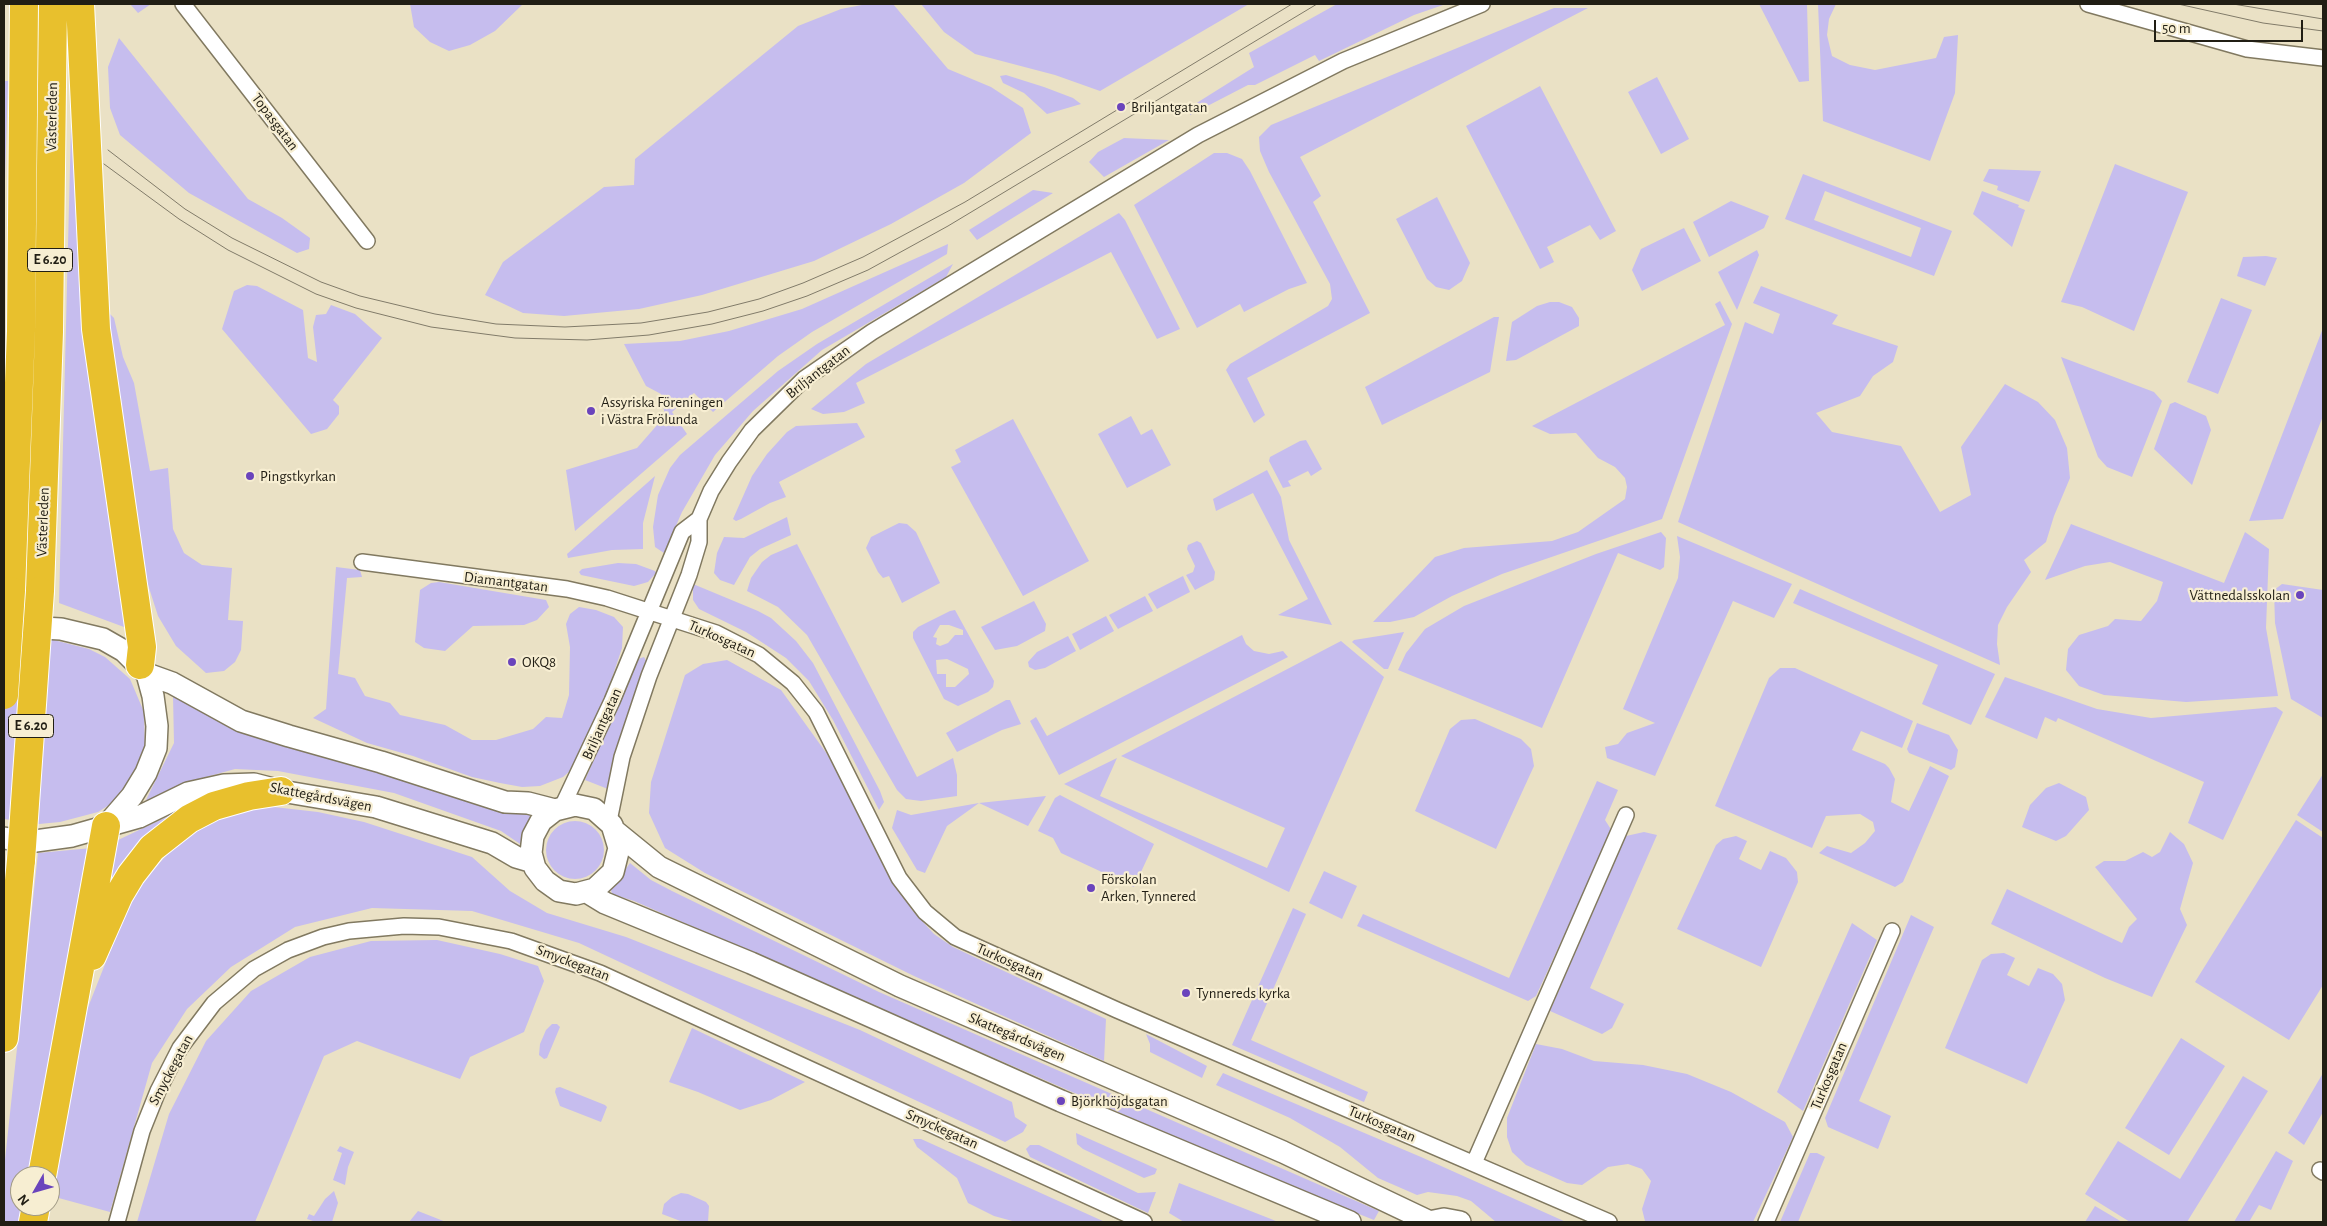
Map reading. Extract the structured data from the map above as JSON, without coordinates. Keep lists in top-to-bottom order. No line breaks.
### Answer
{"streets":{"highway":["Västerleden","E 6.20"],"street":["Topasgatan","Briljantgatan","Diamantgatan","Turkosgatan","Skattegårdsvägen","Smyckegatan"]},"crossings":[["Briljantgatan","Diamantgatan"],["Briljantgatan","Turkosgatan"],["Briljantgatan","Skattegårdsvägen"]],"places":["Briljantgatan","Assyriska Föreningen i Västra Frölunda","Pingstkyrkan","Vättnedalsskolan","OKQ8","Förskolan Arken, Tynnered","Tynnereds kyrka","Björkhöjdsgatan"],"scale_bar":"50 m","north":"bottom left"}
